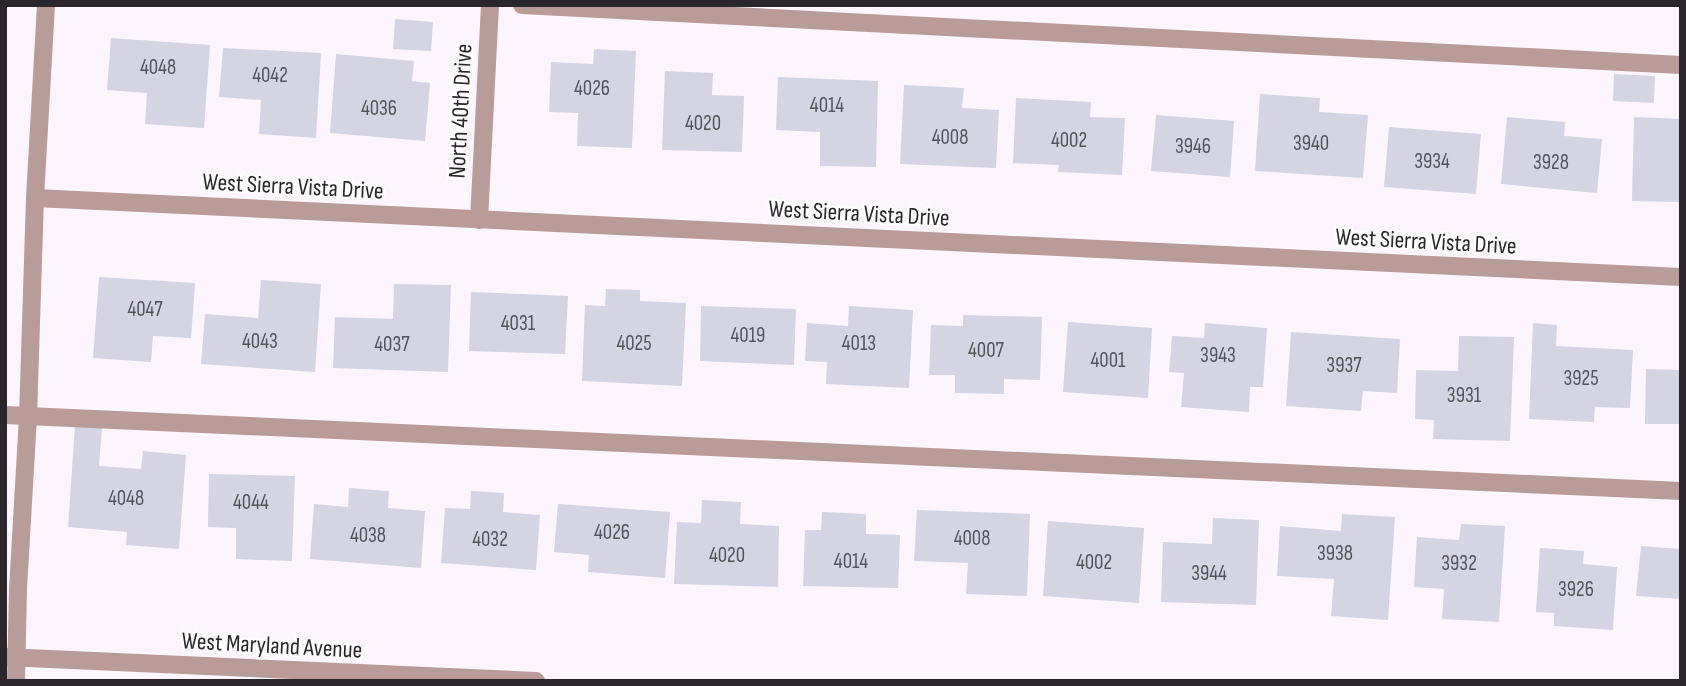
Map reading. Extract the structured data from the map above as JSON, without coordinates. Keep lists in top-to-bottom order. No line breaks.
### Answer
{"streets":{"street":["North 40th Drive","West Sierra Vista Drive","West Maryland Avenue"]},"crossings":[["North 40th Drive","West Sierra Vista Drive"]],"house_numbers":["4048","4042","4026","4014","4036","4020","4008","4002","3940","3946","3934","3928","4047","4031","4019","4043","4025","4013","4037","4007","3943","4001","3937","3925","3931","4048","4044","4026","4038","4008","4032","3938","4020","4014","4002","3932","3944","3926"]}
